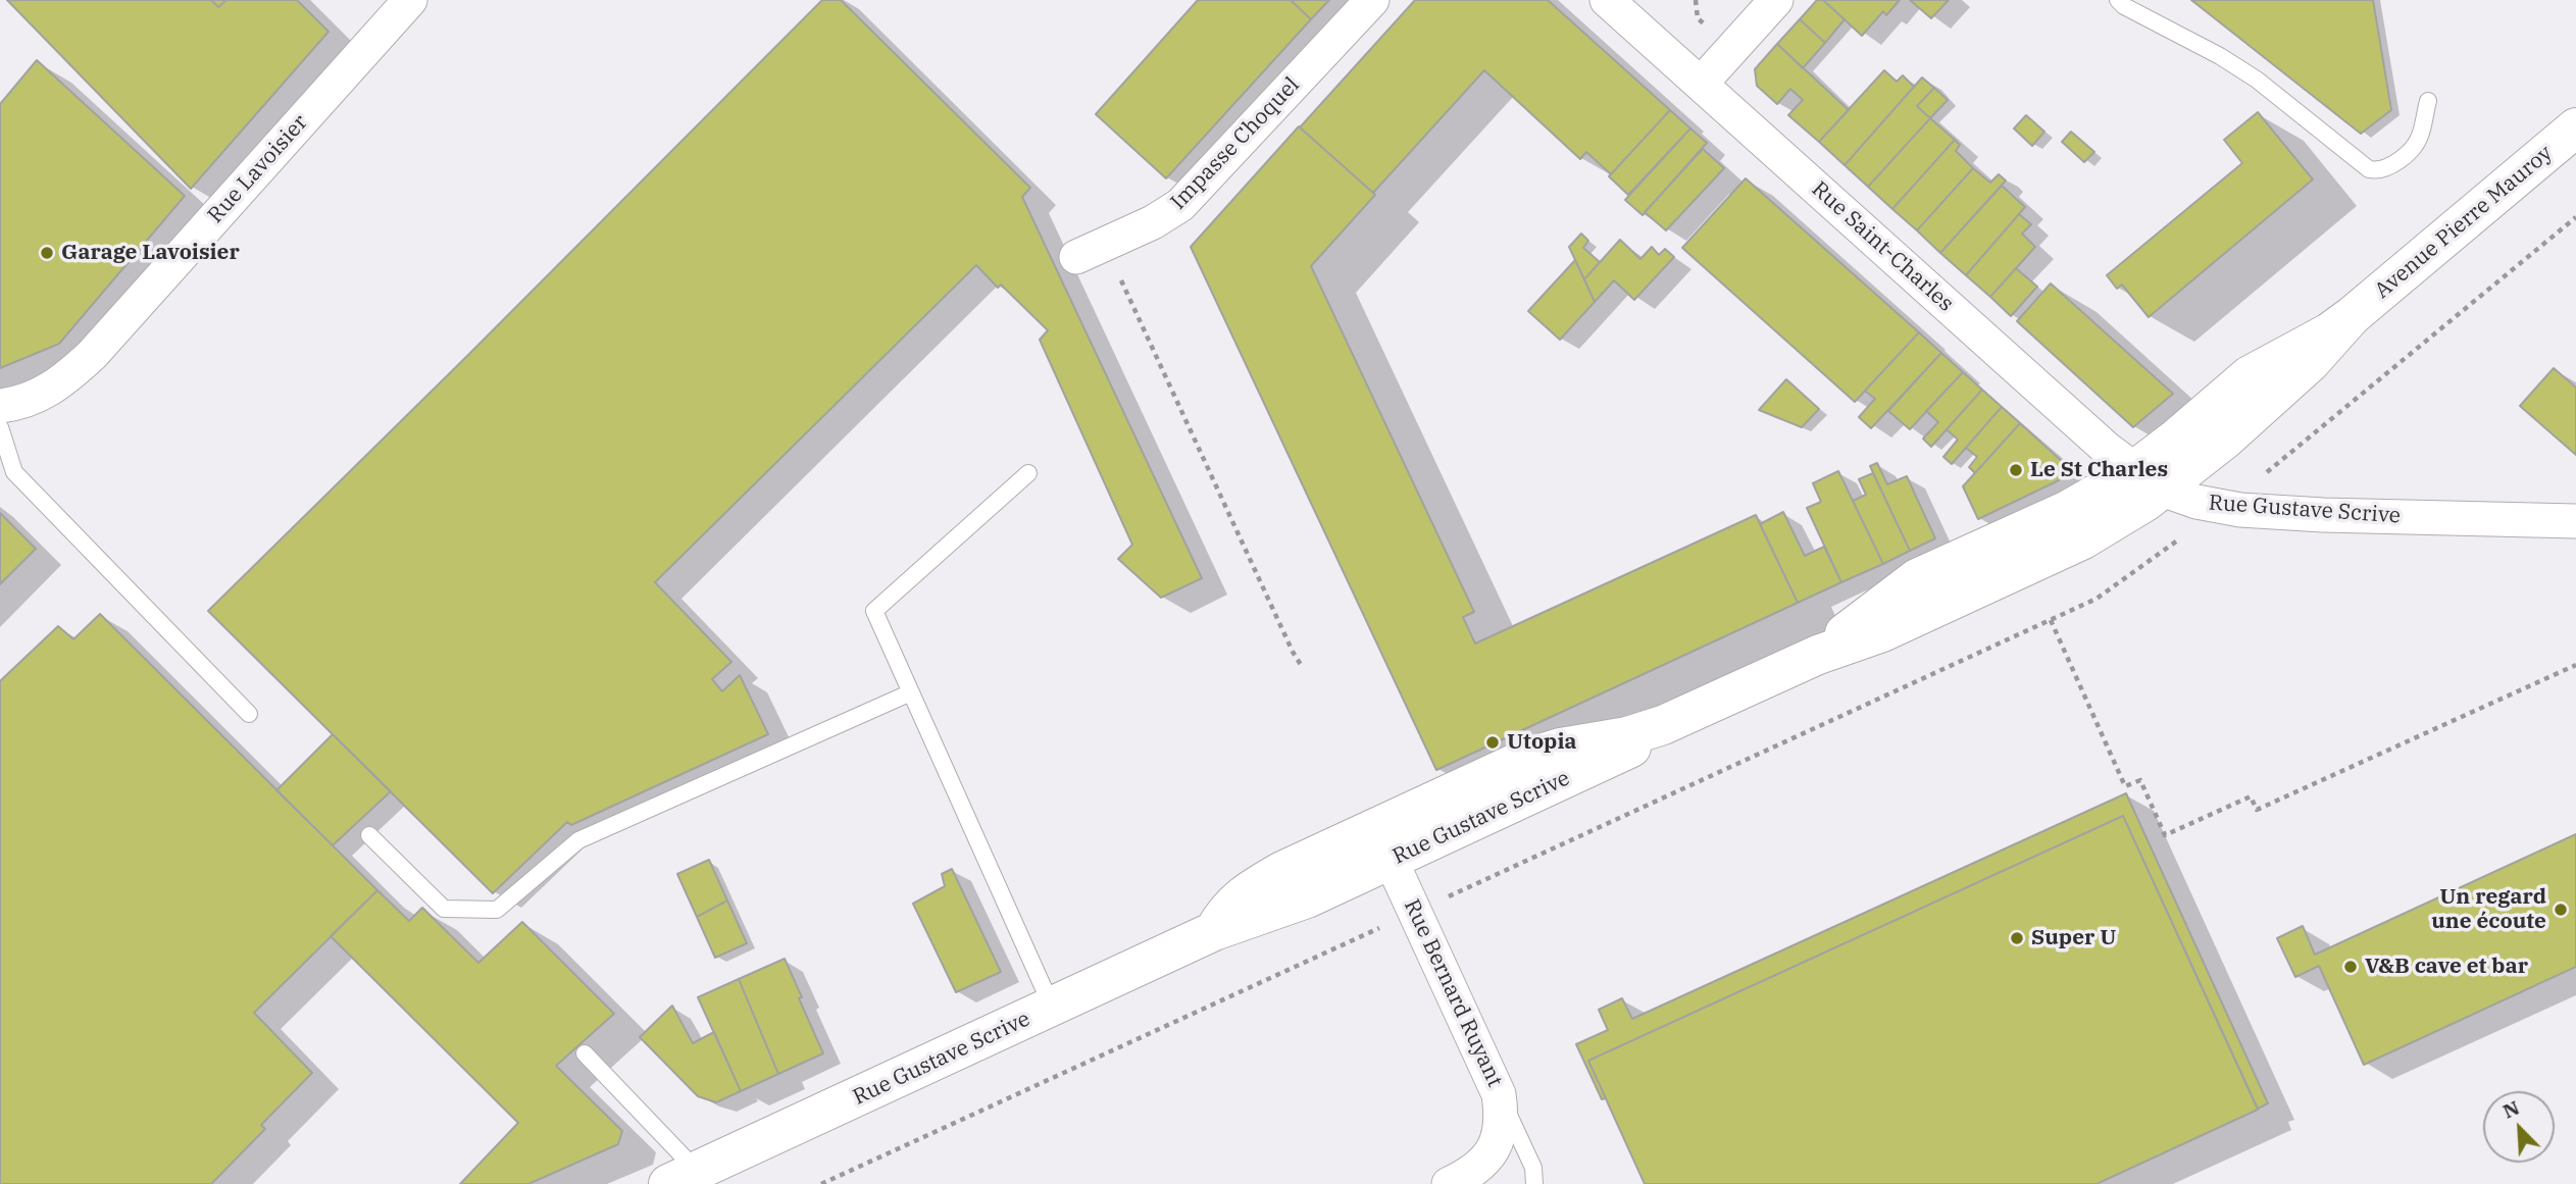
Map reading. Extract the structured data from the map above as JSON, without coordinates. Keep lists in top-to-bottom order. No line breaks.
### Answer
{"streets":{"street":["Impasse Choquel","Rue Lavoisier","Avenue Pierre Mauroy","Rue Saint-Charles","Rue Gustave Scrive","Rue Bernard Ruyant"]},"crossings":[["Avenue Pierre Mauroy","Rue Saint-Charles"],["Avenue Pierre Mauroy","Rue Gustave Scrive"],["Rue Saint-Charles","Rue Gustave Scrive"],["Rue Gustave Scrive","Rue Bernard Ruyant"]],"places":["Garage Lavoisier","Le St Charles","Utopia","Un regard une écoute","Super U","V&B cave et bar"],"north":"top left"}
